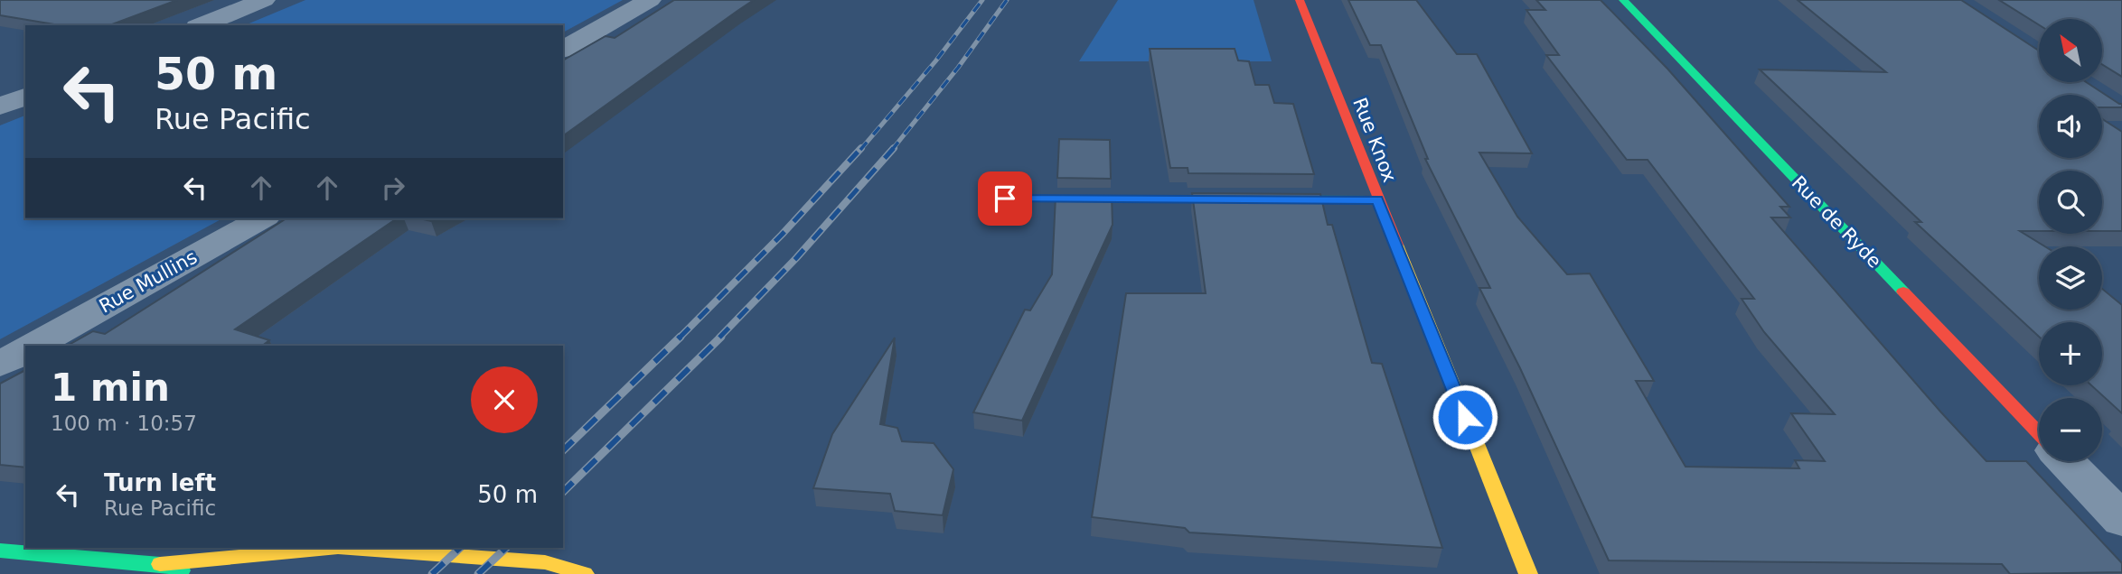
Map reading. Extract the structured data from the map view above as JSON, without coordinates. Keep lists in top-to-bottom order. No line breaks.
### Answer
{"streets":{"street":["Rue Knox","Rue de Ryde","Rue Mullins"]},"north":"top left","page":{"map_buttons":["+","−"],"turn":["50 m","Rue Pacific"],"heading":["1 min","100 m · 10:57"],"list":[{"name":"Turn left","note":"Rue Pacific","value":"50 m"}]}}
